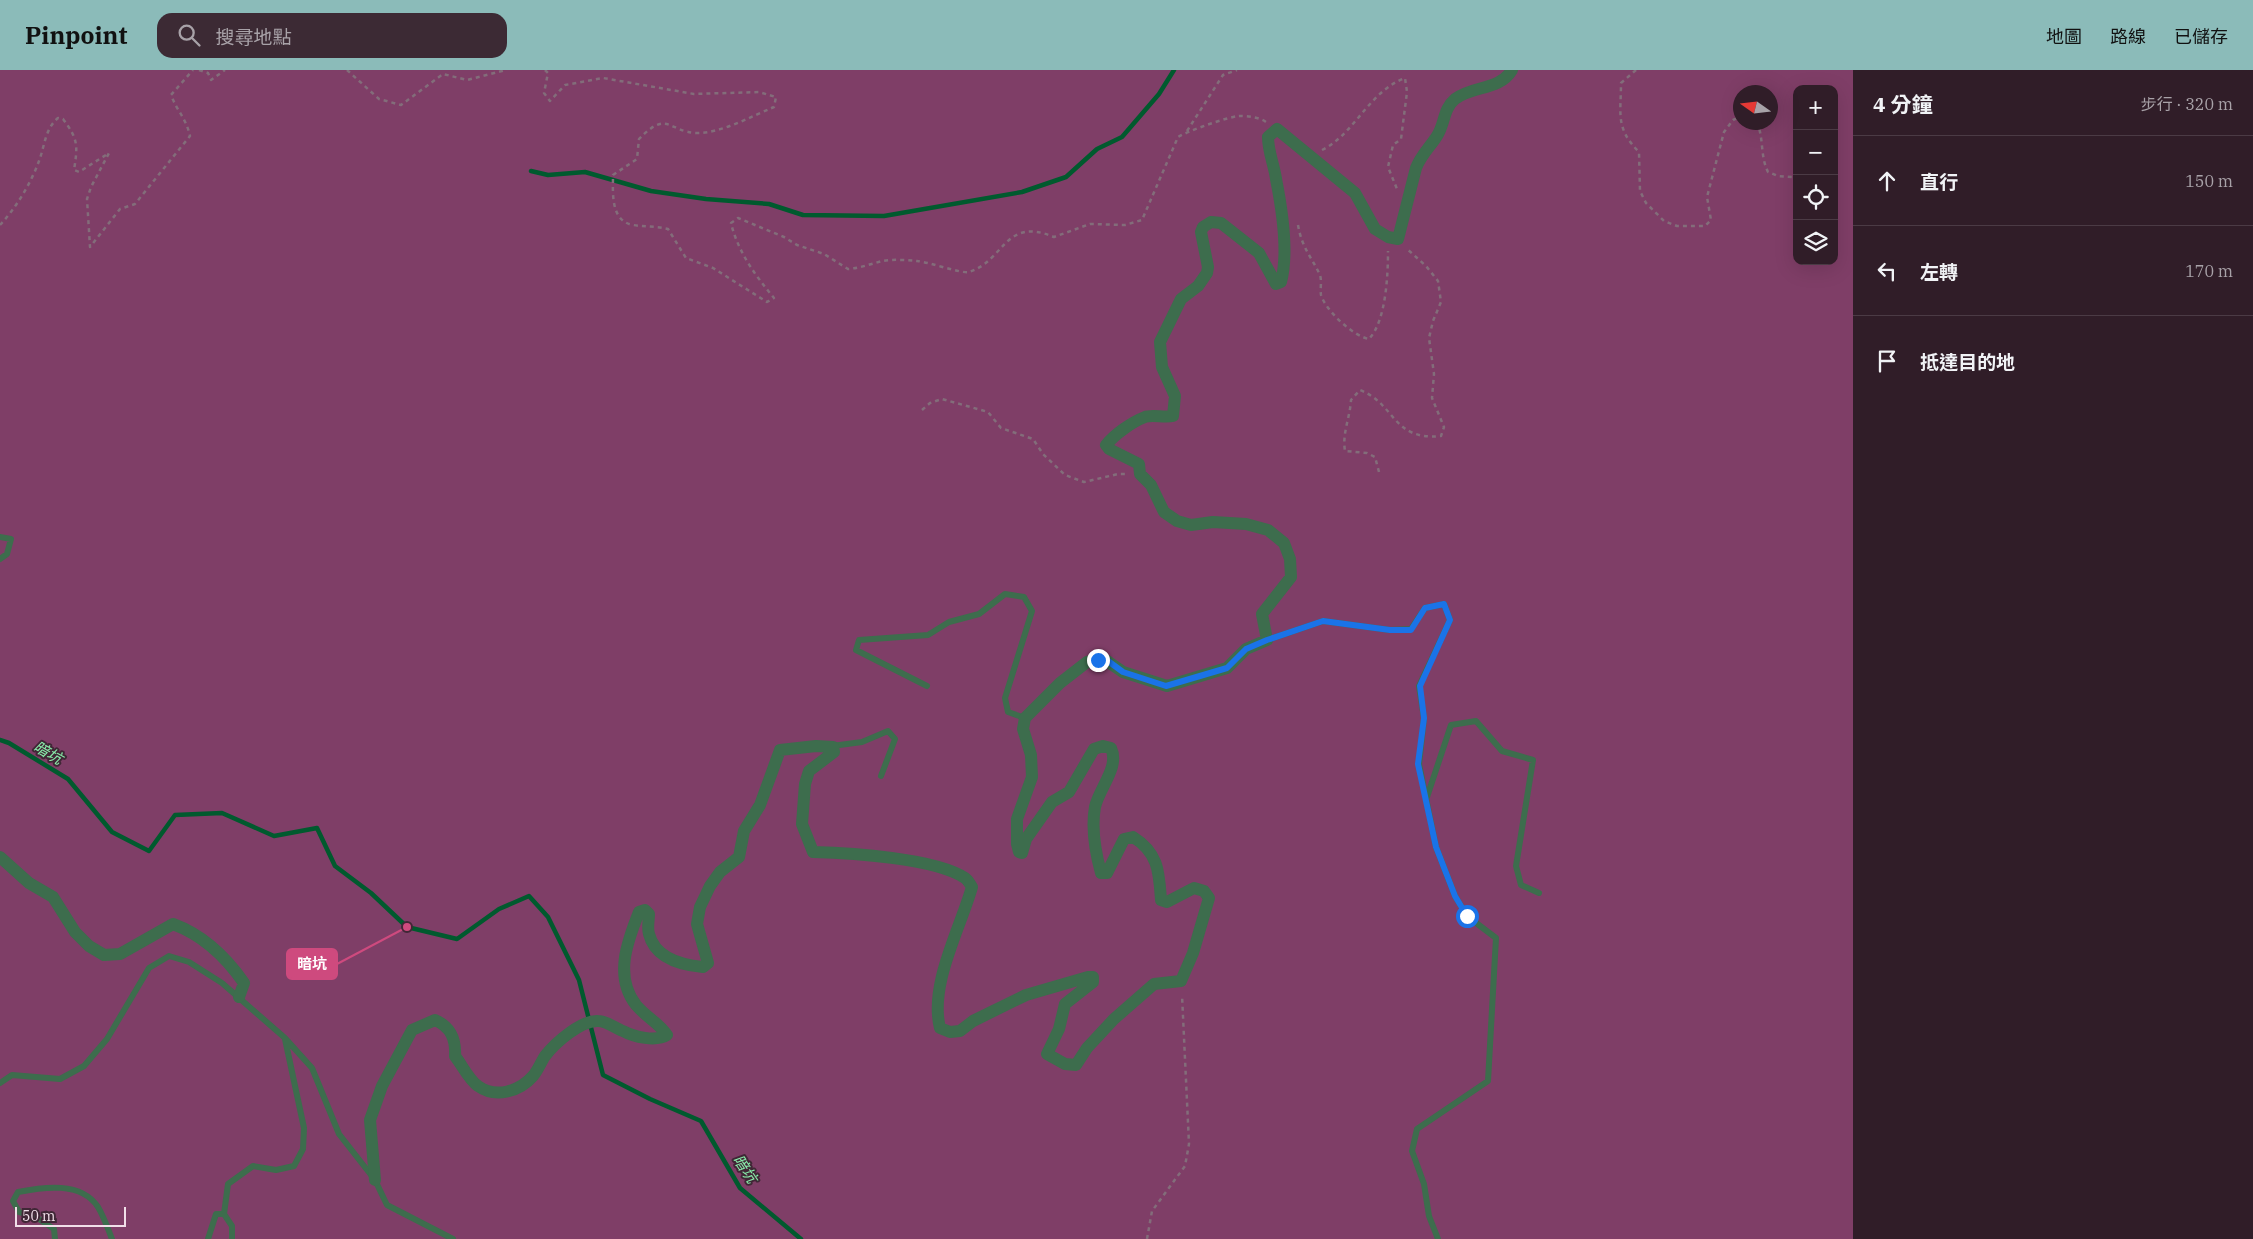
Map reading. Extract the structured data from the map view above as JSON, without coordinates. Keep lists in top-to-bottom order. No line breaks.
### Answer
{"water":["暗坑"],"places":["暗坑"],"scale_bar":"50 m","north":"left","page":{"header":"Pinpoint","search":"搜尋地點","nav":["地圖","路線","已儲存"],"heading":["4 分鐘","步行 · 320 m"],"map_buttons":["+","−"],"list":[["直行","150 m"],["左轉","170 m"],"抵達目的地"],"scale":"50 m"}}
